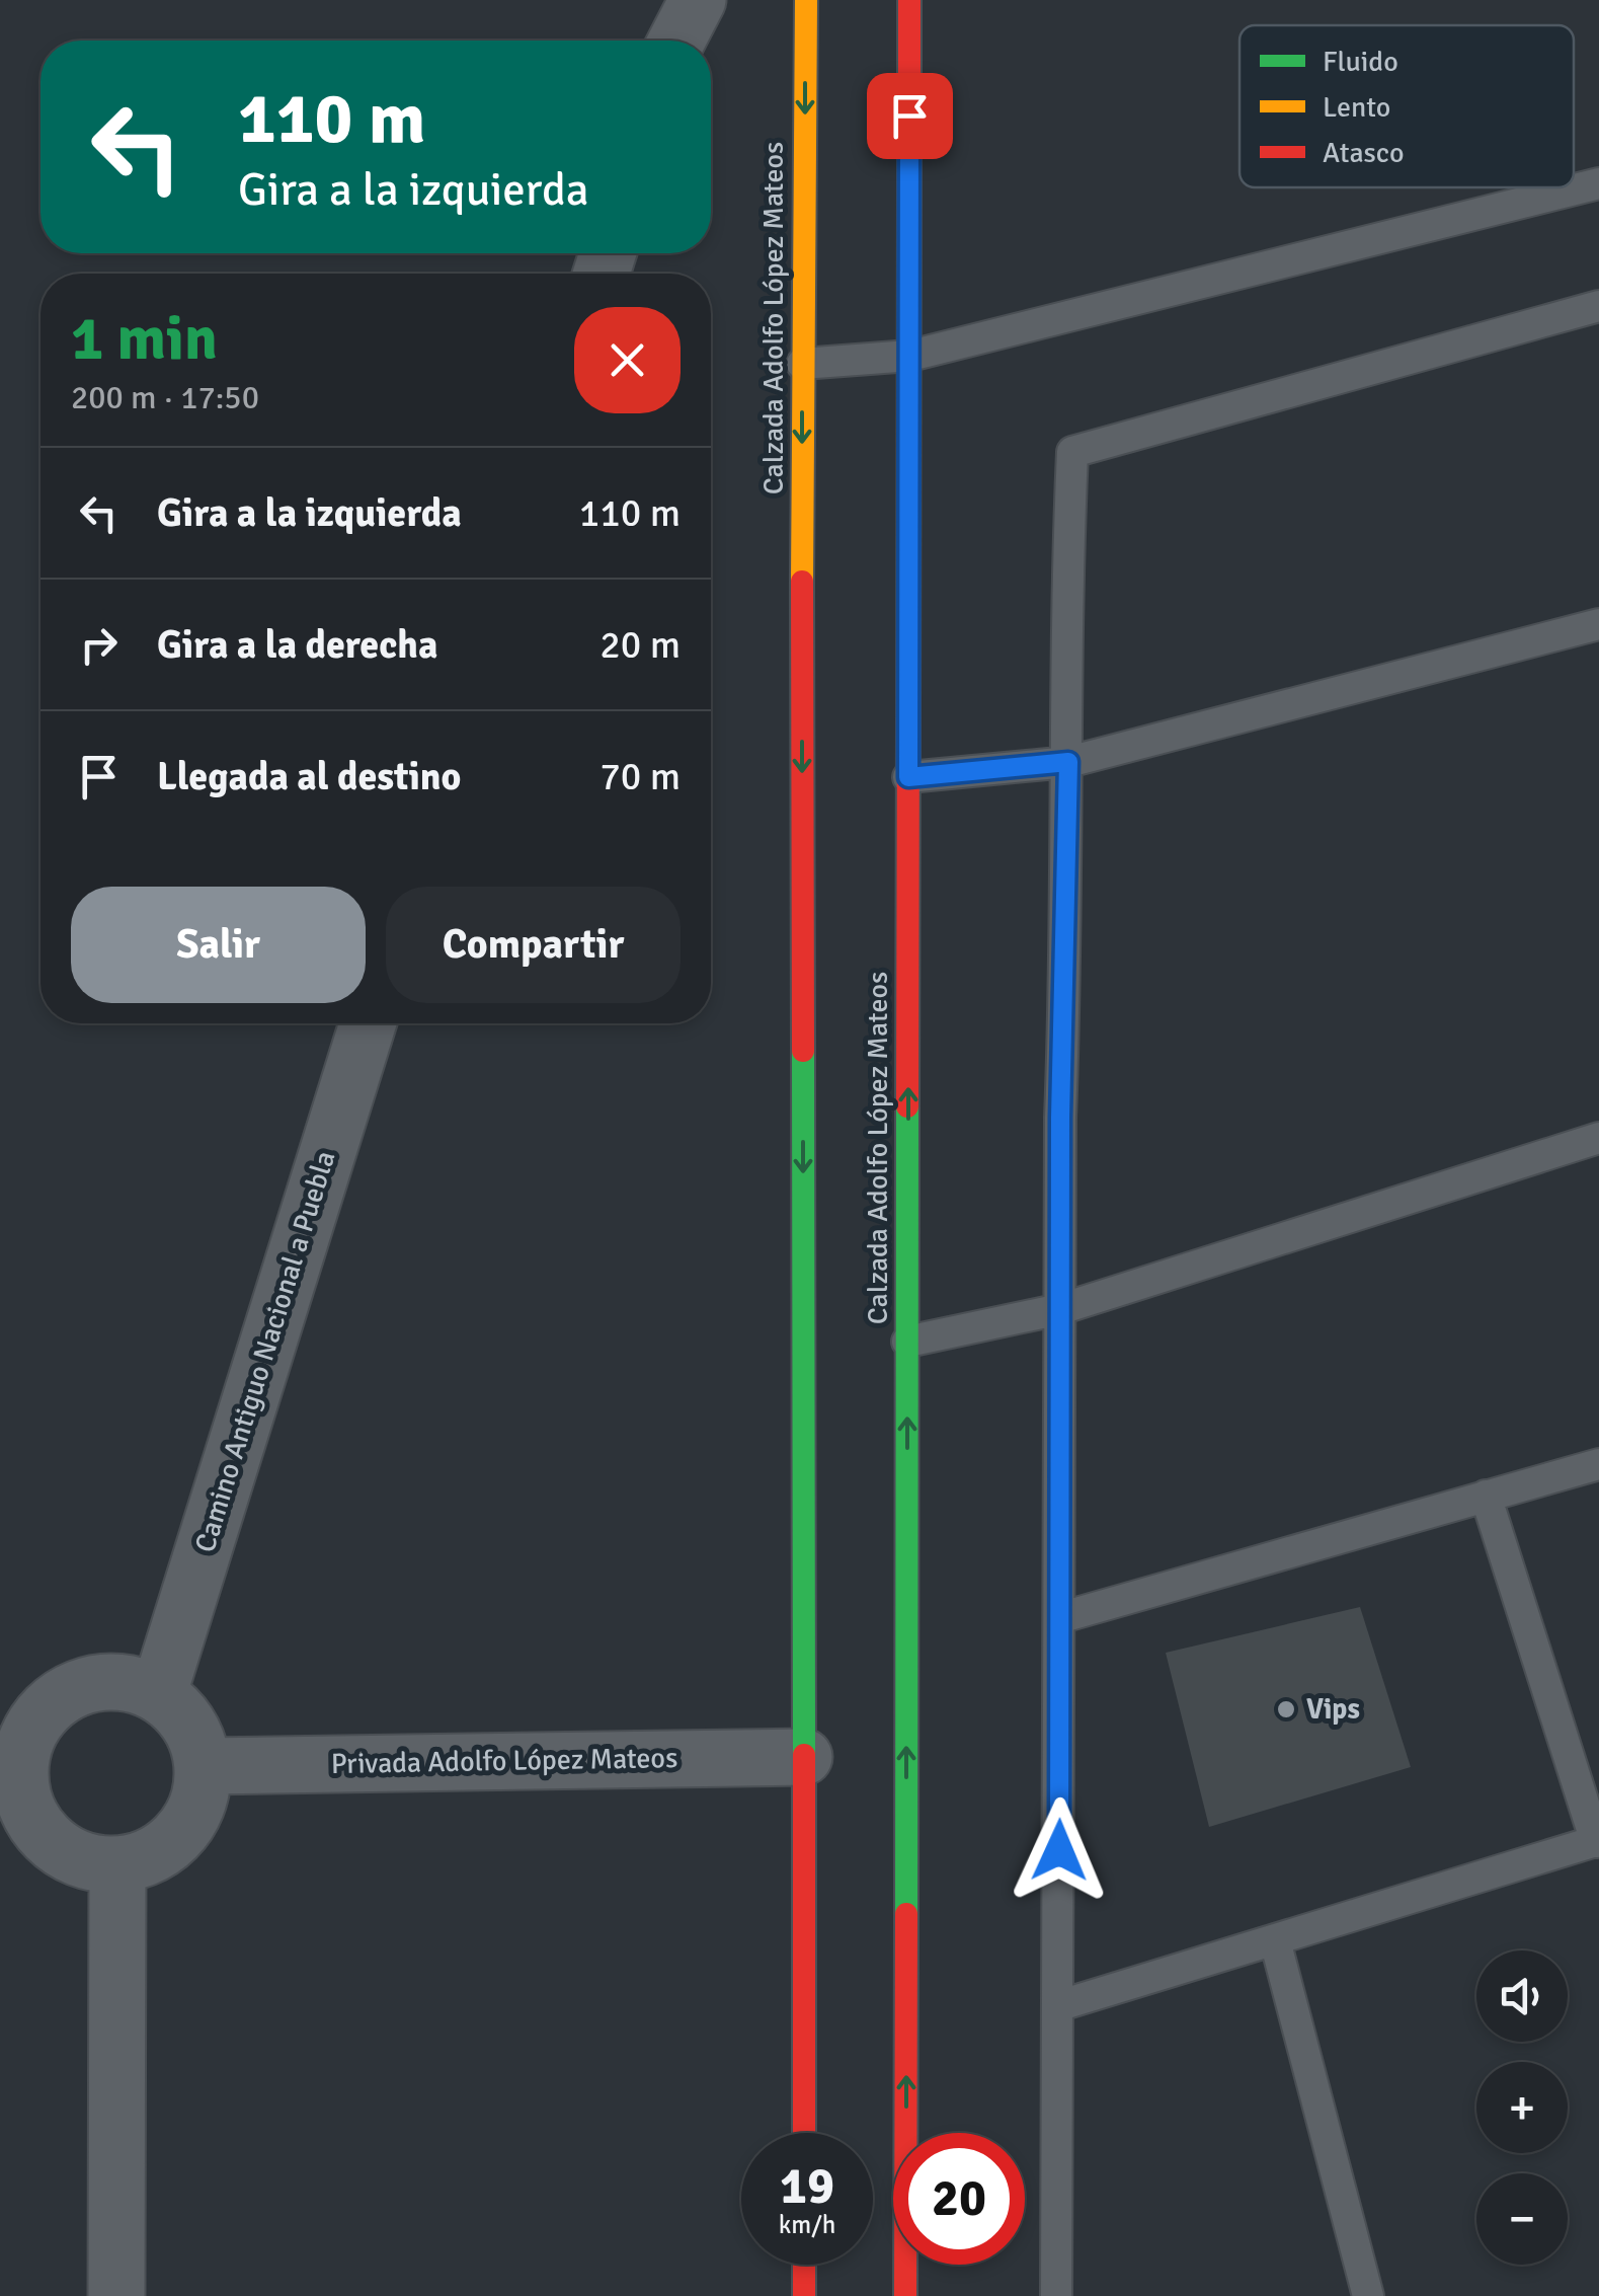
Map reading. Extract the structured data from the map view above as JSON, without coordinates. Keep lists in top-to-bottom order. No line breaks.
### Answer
{"streets":{"main road":["Calzada Adolfo López Mateos"],"street":["Camino Antiguo Nacional a Puebla","Privada Adolfo López Mateos"]},"crossings":[["Calzada Adolfo López Mateos","Privada Adolfo López Mateos"],["Camino Antiguo Nacional a Puebla","Privada Adolfo López Mateos"]],"places":["Vips"],"legend":["Fluido","Lento","Atasco"],"page":{"turn":["110 m","Gira a la izquierda"],"heading":["1 min","200 m · 17:50"],"list":[{"name":"Gira a la izquierda","value":"110 m"},{"name":"Gira a la derecha","value":"20 m"},{"name":"Llegada al destino","value":"70 m"}],"buttons":["Salir","Compartir"],"map_buttons":["+","−"],"speed":"19 km/h","limit":"20"}}
